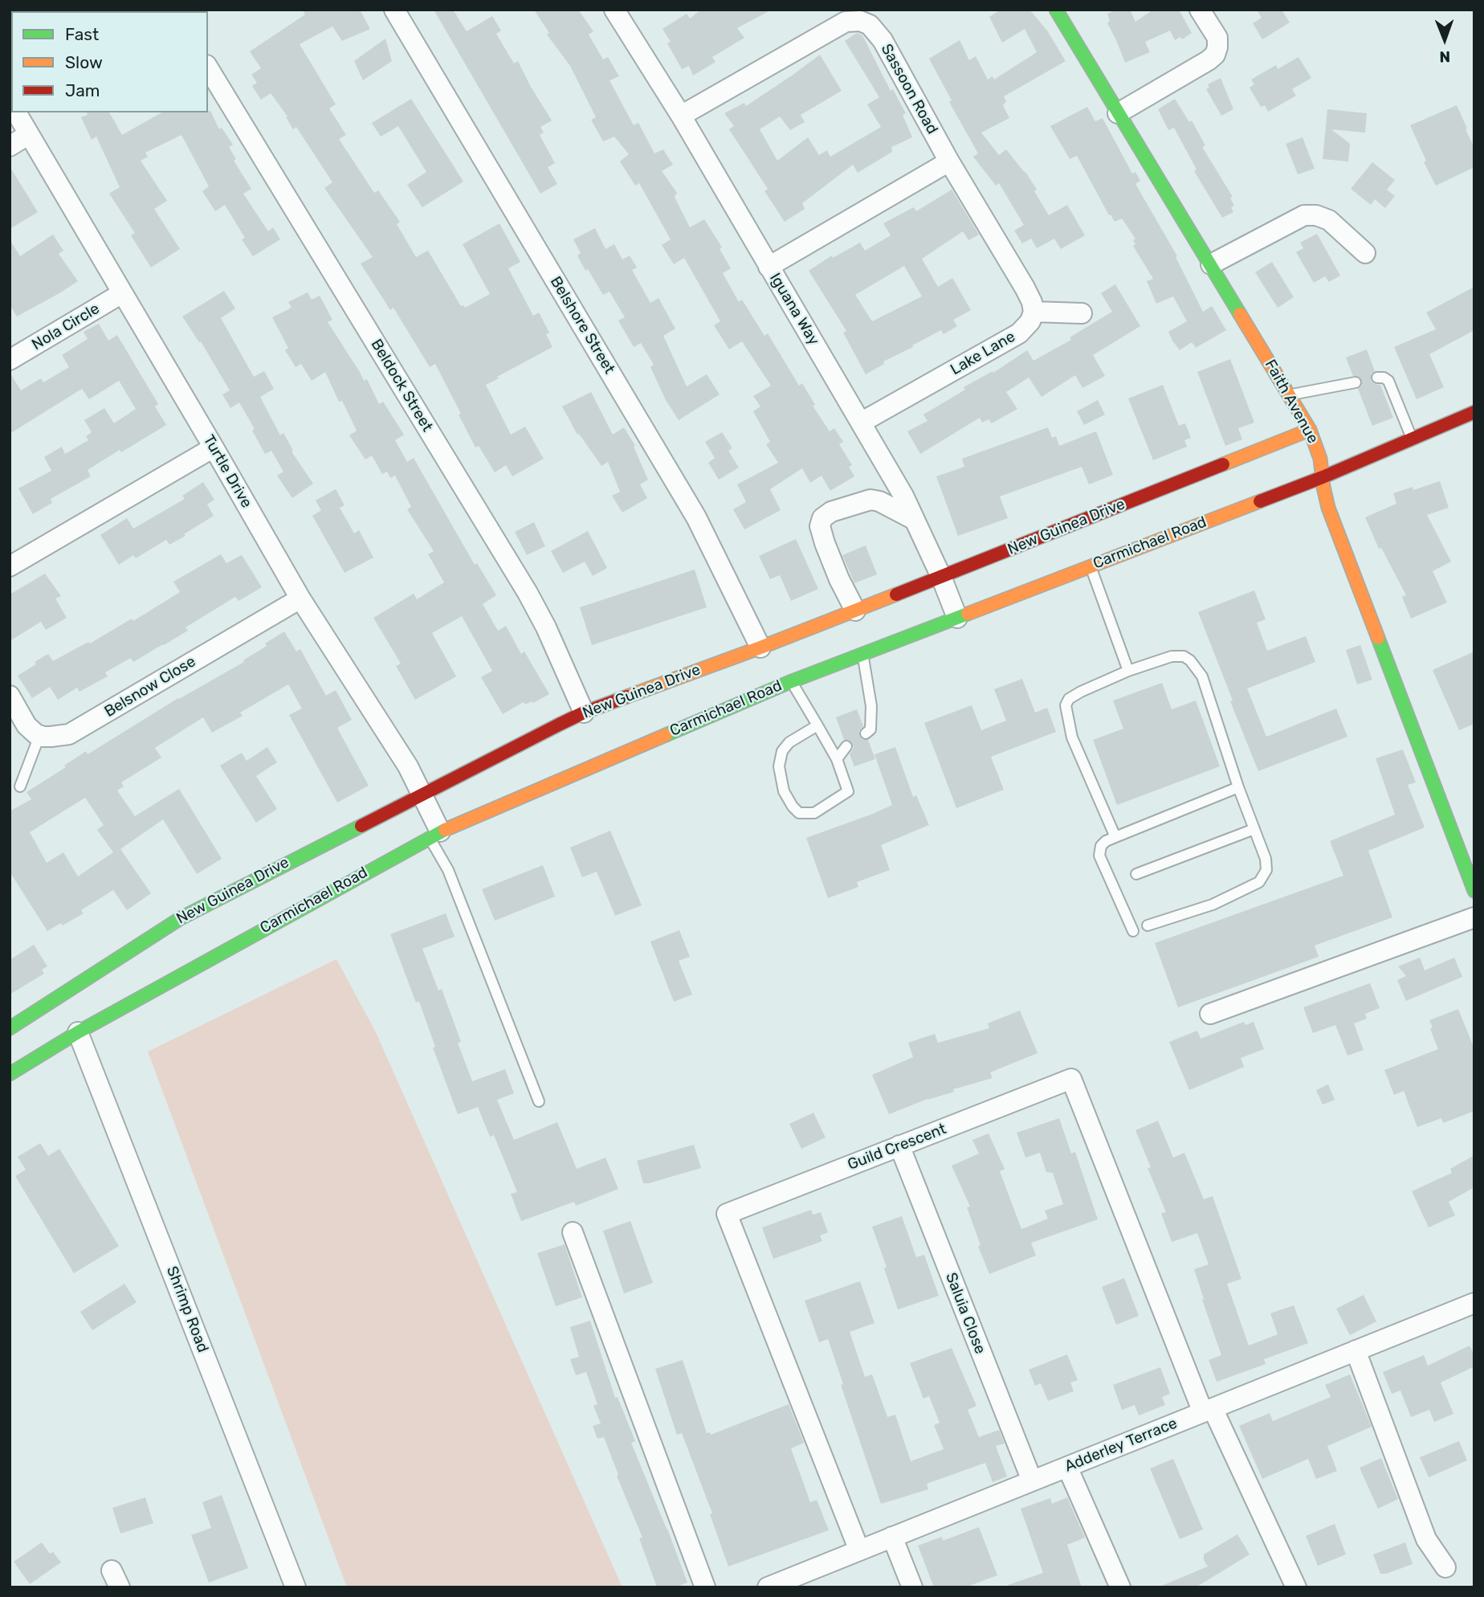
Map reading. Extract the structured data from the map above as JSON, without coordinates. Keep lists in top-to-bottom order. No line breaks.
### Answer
{"streets":{"street":["Sassoon Road","Iguana Way","Belshore Street","Nola Circle","Lake Lane","Beldock Street","Faith Avenue","Turtle Drive","New Guinea Drive","Carmichael Road","Belsnow Close","Guild Crescent","Shrimp Road","Saluia Close","Adderley Terrace"]},"crossings":[["Sassoon Road","Iguana Way"],["Iguana Way","Lake Lane"],["Iguana Way","New Guinea Drive"],["Iguana Way","Carmichael Road"],["Belshore Street","New Guinea Drive"],["Nola Circle","Turtle Drive"],["Beldock Street","New Guinea Drive"],["Faith Avenue","New Guinea Drive"],["Faith Avenue","Carmichael Road"],["Turtle Drive","New Guinea Drive"],["Turtle Drive","Carmichael Road"],["Turtle Drive","Belsnow Close"],["Carmichael Road","Shrimp Road"],["Guild Crescent","Saluia Close"],["Guild Crescent","Adderley Terrace"],["Saluia Close","Adderley Terrace"]],"legend":["Fast","Slow","Jam"],"north":"bottom"}
